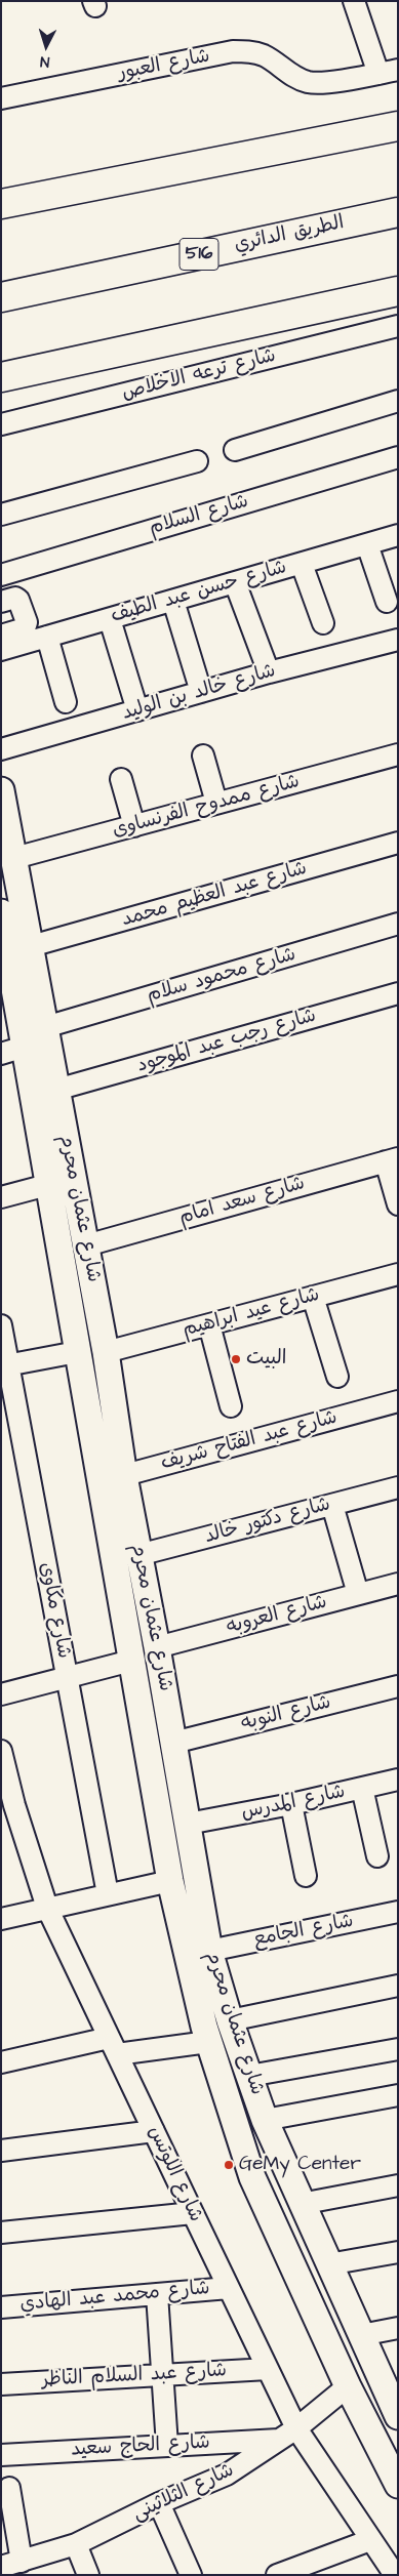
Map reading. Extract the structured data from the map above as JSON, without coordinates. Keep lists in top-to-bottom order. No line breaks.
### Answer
{"streets":{"highway":["الطريق الدائري","516"],"main road":["شارع عثمان محرم"],"street":["شارع العبور","شارع ترعه الاخلاص","شارع السلام","شارع حسن عبد الطيف","شارع خالد بن الوليد","شارع ممدوح الفرنساوى","شارع عبد العظيم محمد","شارع محمود سلام","شارع رجب عبد الموجود","شارع سعد امام","شارع عيد ابراهيم","شارع عبد الفتاح شريف","شارع دكتور خالد","شارع مكاوى","شارع العروبه","شارع النوبه","شارع المدرس","شارع الجامع","شارع اللوتس","شارع محمد عبد الهادي","شارع عبد السلام الناظر","شارع الحاج سعيد","شارع الثلاثينى"]},"crossings":[["شارع ممدوح الفرنساوى","شارع عثمان محرم"],["شارع عبد العظيم محمد","شارع عثمان محرم"],["شارع محمود سلام","شارع عثمان محرم"],["شارع رجب عبد الموجود","شارع عثمان محرم"],["شارع سعد امام","شارع عثمان محرم"],["شارع عثمان محرم","شارع عيد ابراهيم"],["شارع عثمان محرم","شارع عبد الفتاح شريف"],["شارع عثمان محرم","شارع دكتور خالد"],["شارع عثمان محرم","شارع العروبه"],["شارع عثمان محرم","شارع النوبه"],["شارع عثمان محرم","شارع المدرس"],["شارع عثمان محرم","شارع الجامع"],["شارع عثمان محرم","شارع الثلاثينى"],["شارع اللوتس","شارع محمد عبد الهادي"],["شارع اللوتس","شارع عبد السلام الناظر"],["شارع اللوتس","شارع الثلاثينى"],["شارع الحاج سعيد","شارع الثلاثينى"]],"places":["البيت","GeMy Center"],"north":"bottom"}
